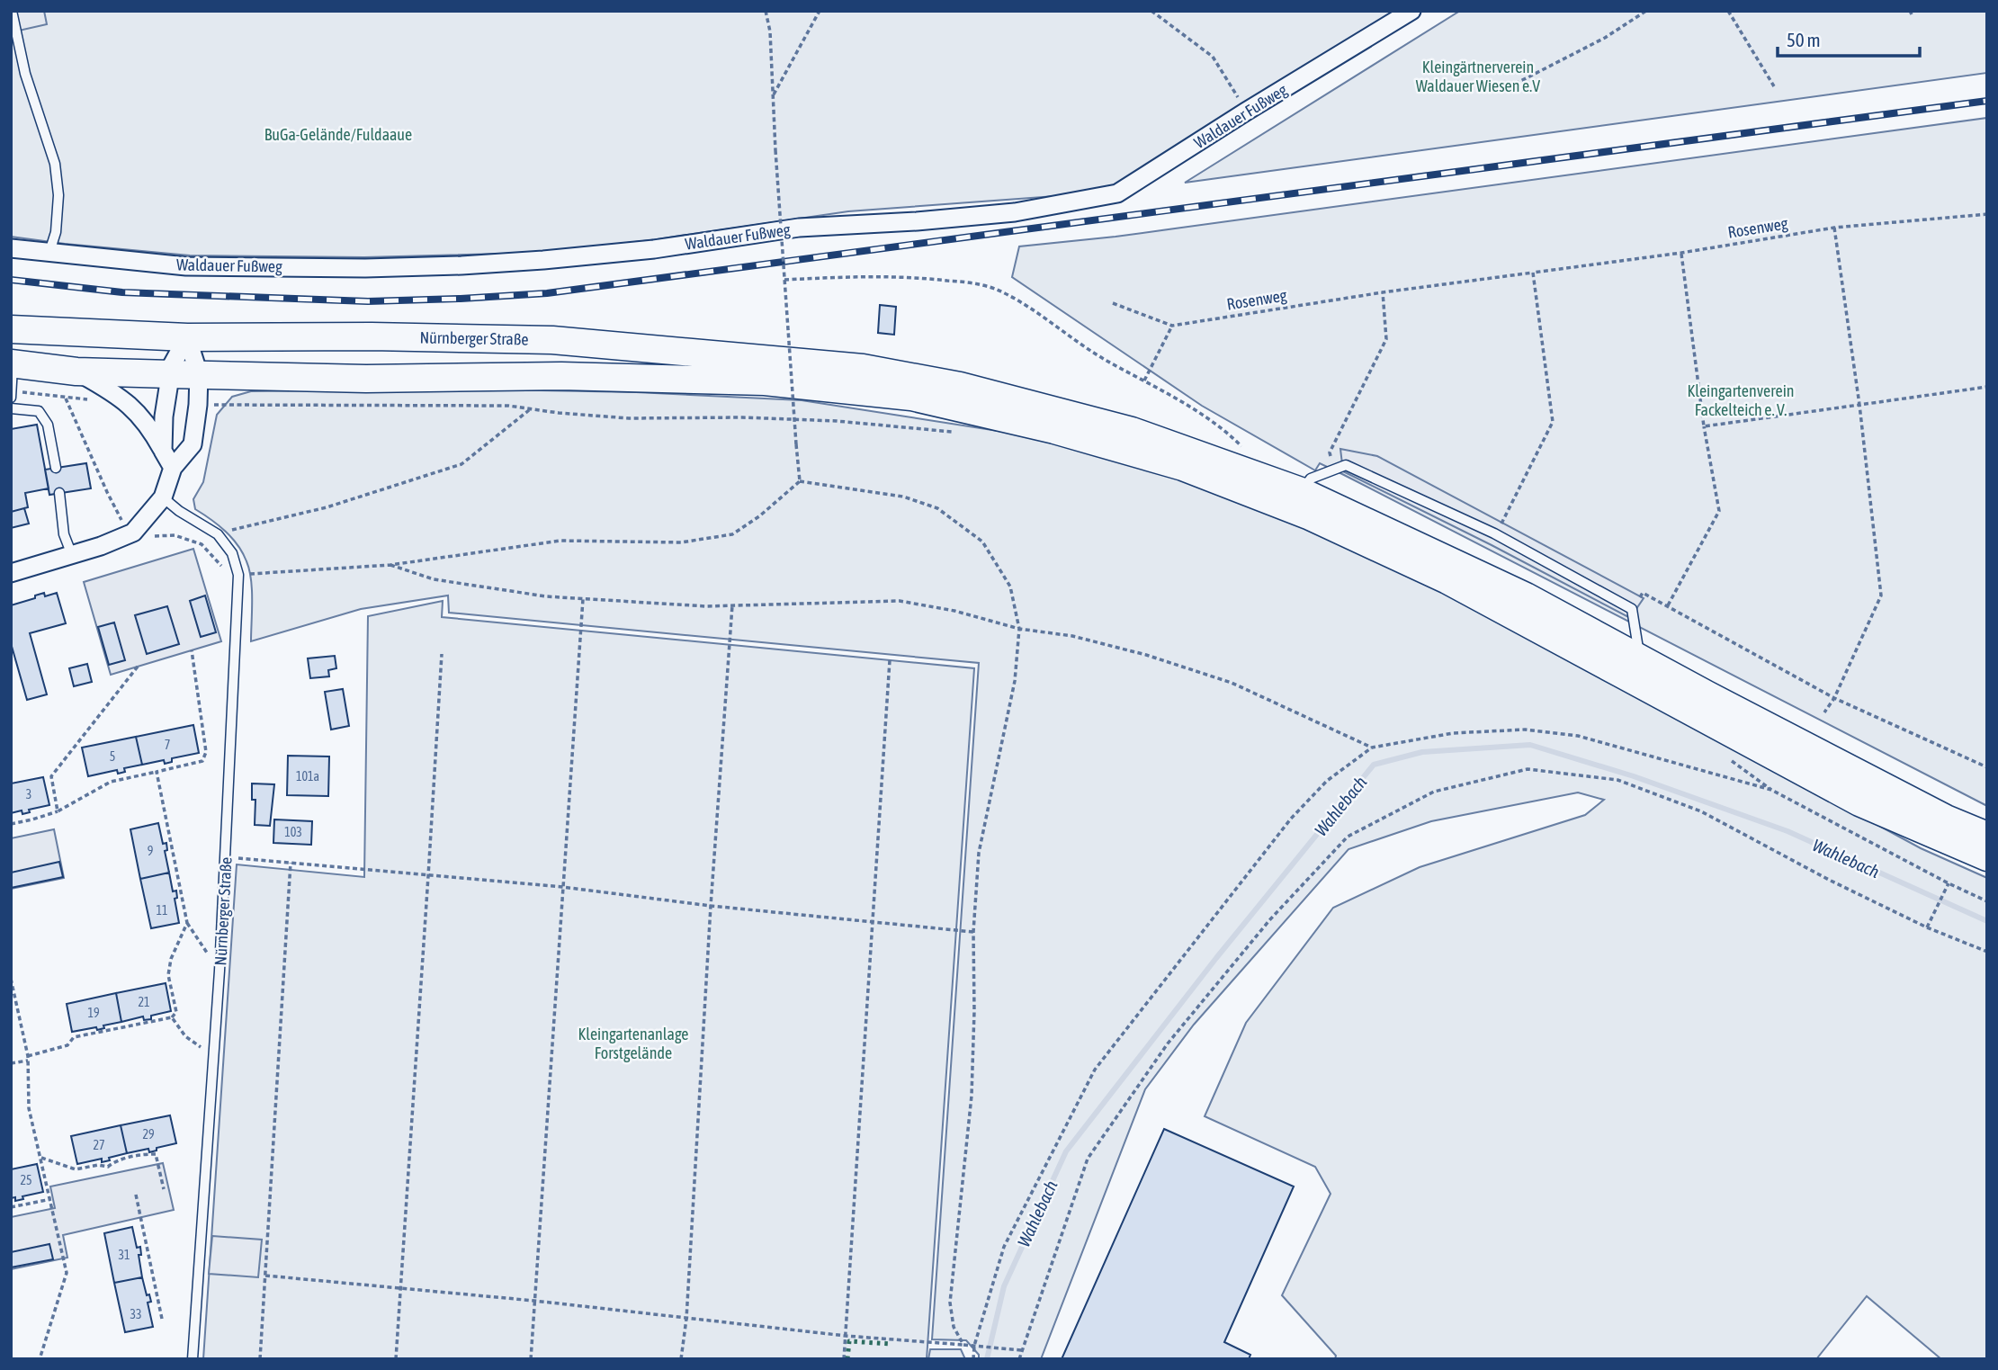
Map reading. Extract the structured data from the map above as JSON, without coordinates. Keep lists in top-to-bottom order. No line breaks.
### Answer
{"streets":{"main road":["Nürnberger Straße"],"street":["Waldauer Fußweg"],"path":["Rosenweg"]},"water":["Wahlebach"],"parks":["Kleingärtnerverein Waldauer Wiesen e.V","BuGa-Gelände/Fuldaaue","Kleingartenverein Fackelteich e. V.","Kleingartenanlage Forstgelände"],"house_numbers":["7","5","101a","3","103","9","11","21","19","29","27","25","31","33"],"scale_bar":"50 m"}
